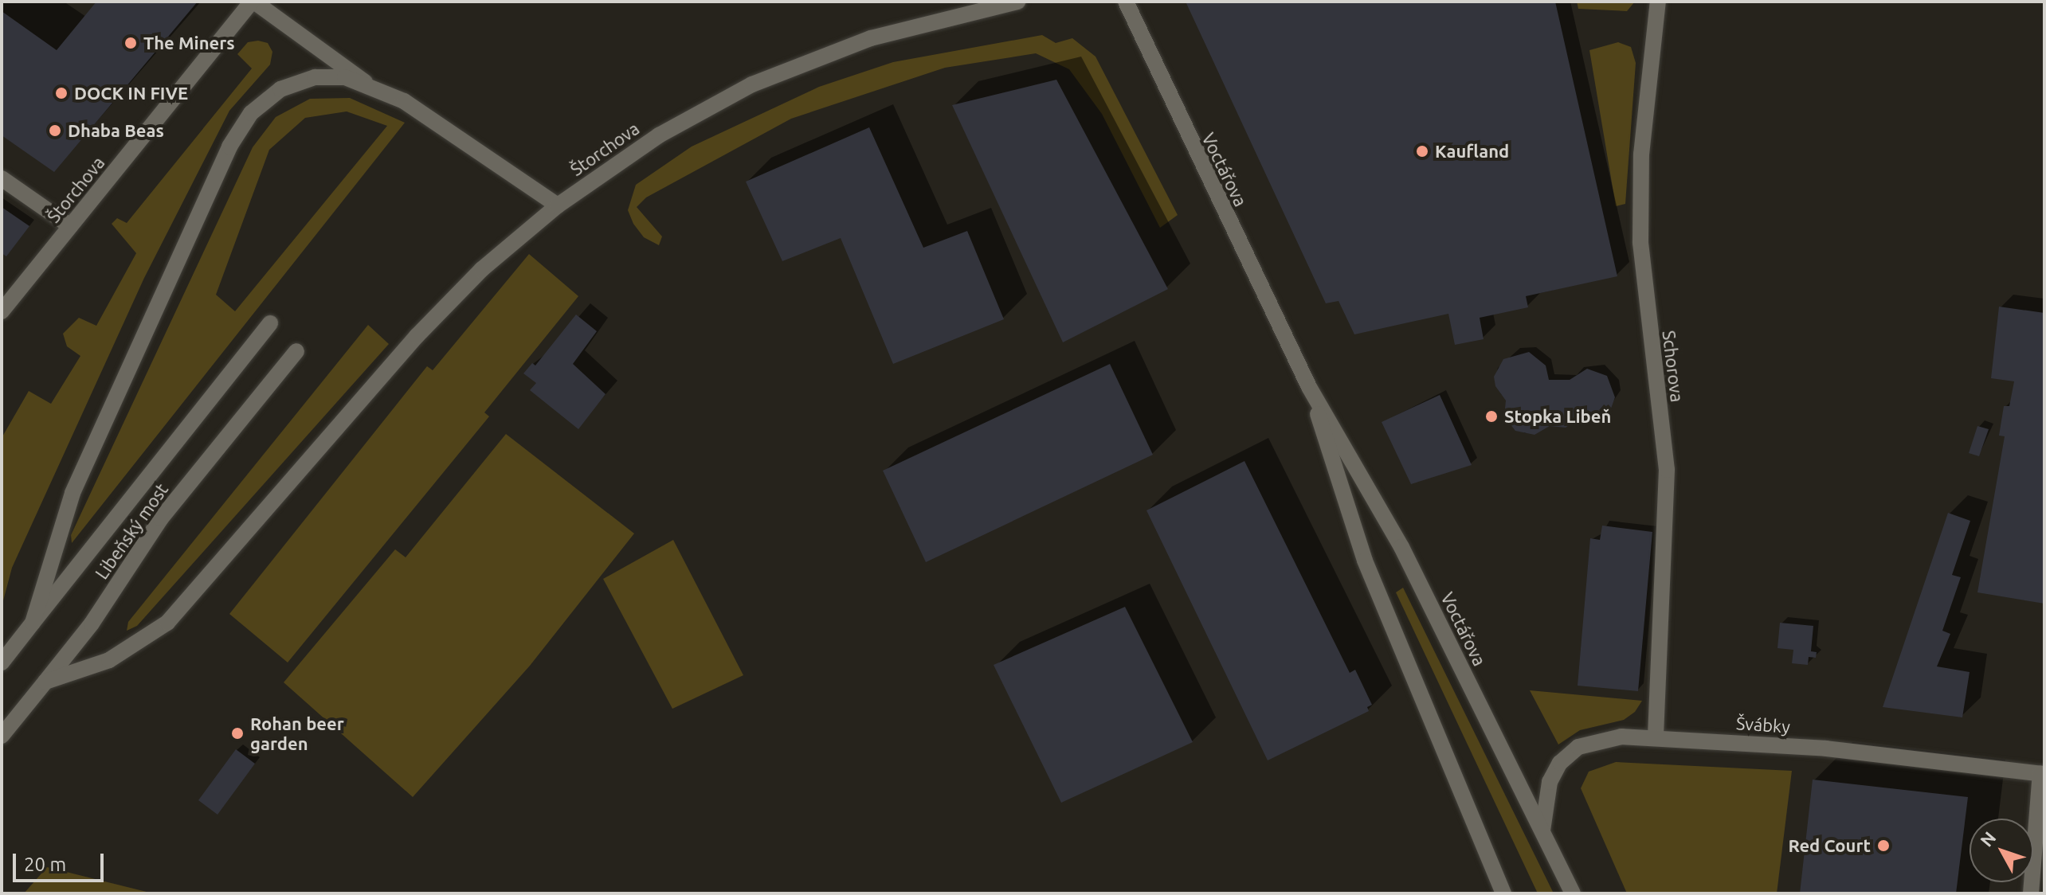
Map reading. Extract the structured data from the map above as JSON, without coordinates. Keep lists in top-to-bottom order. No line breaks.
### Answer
{"streets":{"main road":["Štorchova","Voctářova","Schorova","Libeňský most","Švábky"]},"crossings":[["Voctářova","Švábky"],["Schorova","Švábky"]],"places":["The Miners","DOCK IN FIVE","Dhaba Beas","Kaufland","Stopka Libeň","Rohan beer garden","Red Court"],"scale_bar":"20 m","north":"top left"}
